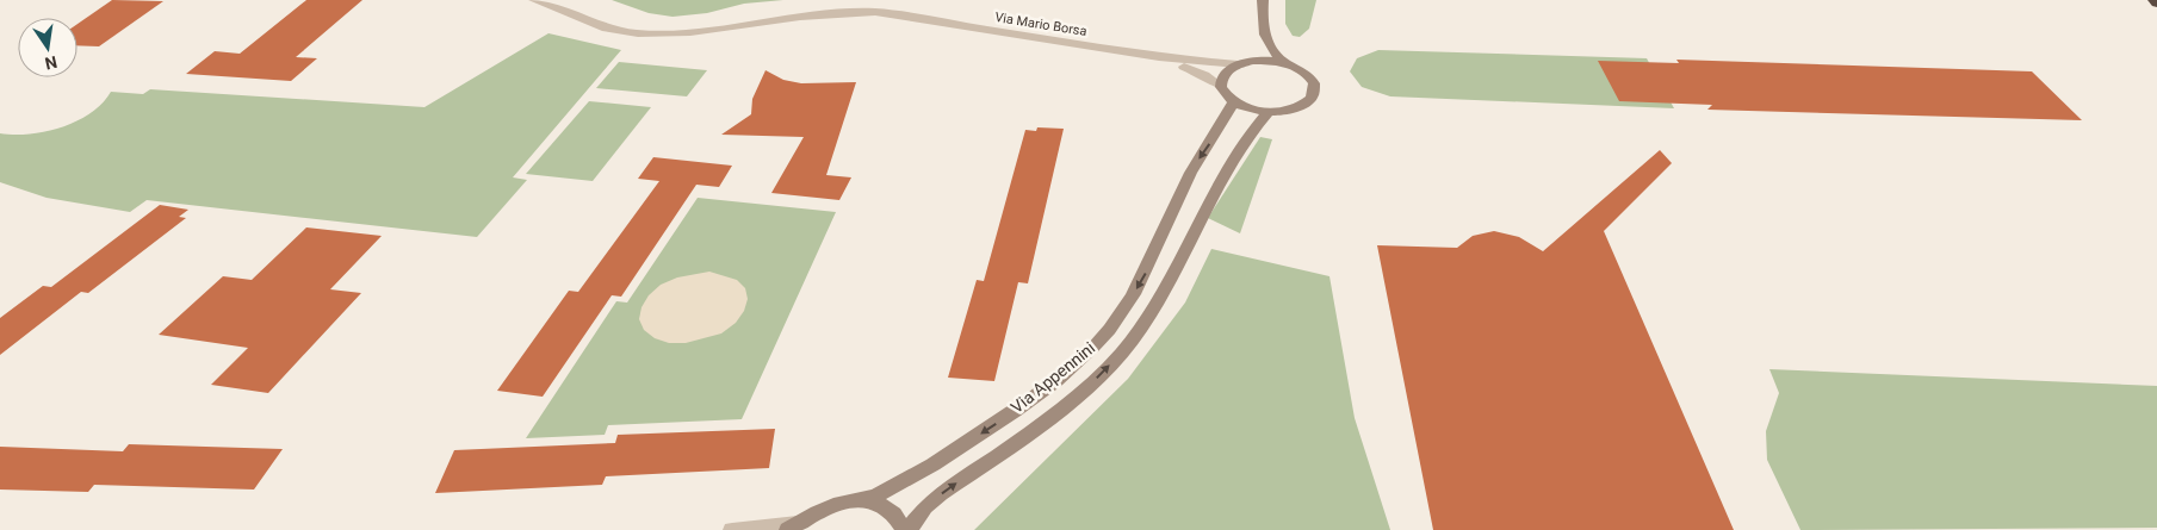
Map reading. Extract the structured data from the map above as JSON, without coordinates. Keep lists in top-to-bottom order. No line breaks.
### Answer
{"streets":{"street":["Via Mario Borsa","Via Appennini"]},"north":"bottom"}
